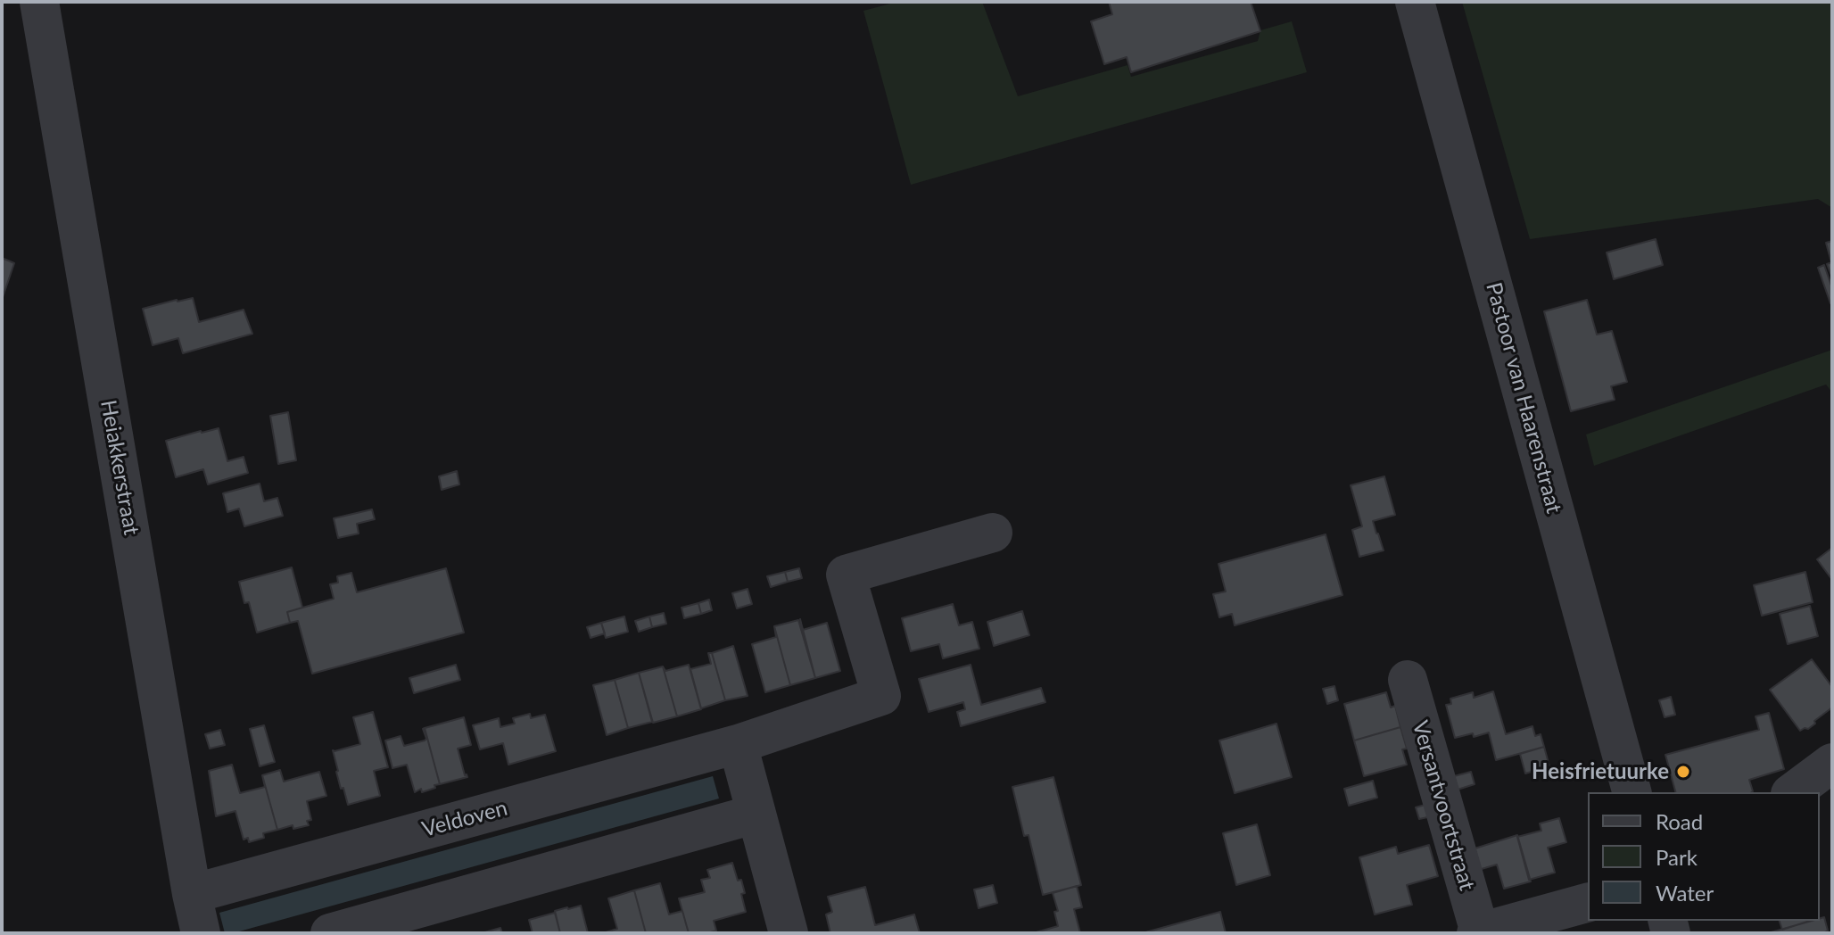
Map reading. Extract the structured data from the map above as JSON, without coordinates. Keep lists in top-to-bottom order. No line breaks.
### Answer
{"streets":{"street":["Pastoor van Haarenstraat","Heiakkerstraat","Versantvoortstraat","Veldoven"]},"crossings":[["Heiakkerstraat","Veldoven"]],"places":["Heisfrietuurke"],"legend":["Road","Park","Water"]}
